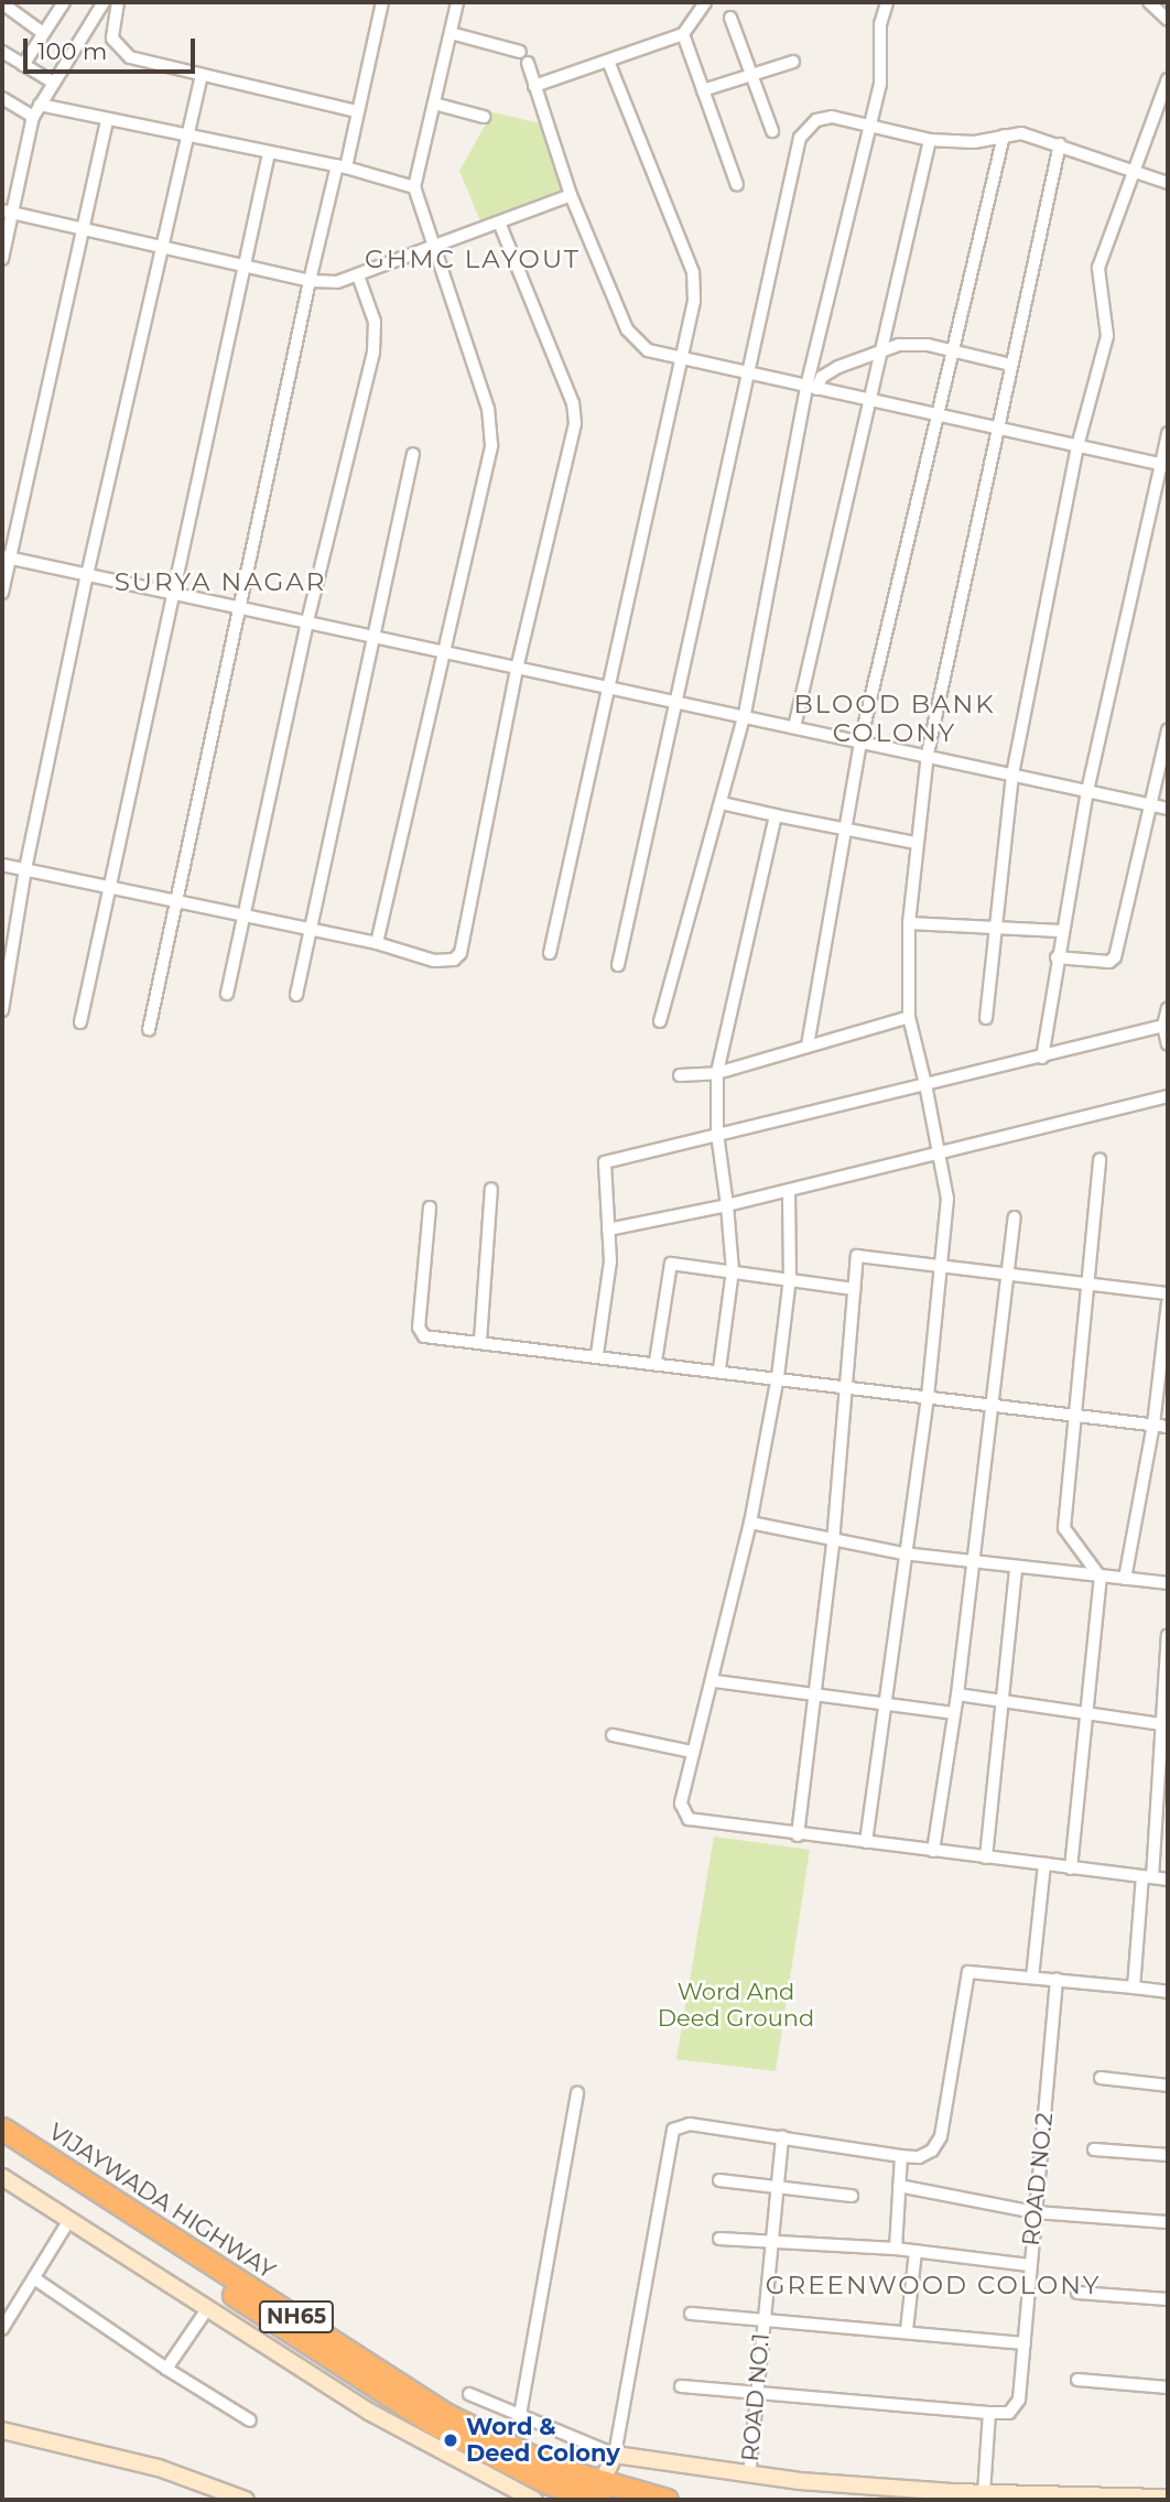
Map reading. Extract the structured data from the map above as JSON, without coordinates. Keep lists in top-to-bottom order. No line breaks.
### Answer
{"streets":{"highway":["VIJAYWADA HIGHWAY","NH65"],"street":["ROAD NO.2","ROAD NO.1"]},"districts":["GHMC LAYOUT","SURYA NAGAR","BLOOD BANK COLONY","GREENWOOD COLONY"],"parks":["Word And Deed Ground"],"places":["Word & Deed Colony"],"scale_bar":"100 m"}
